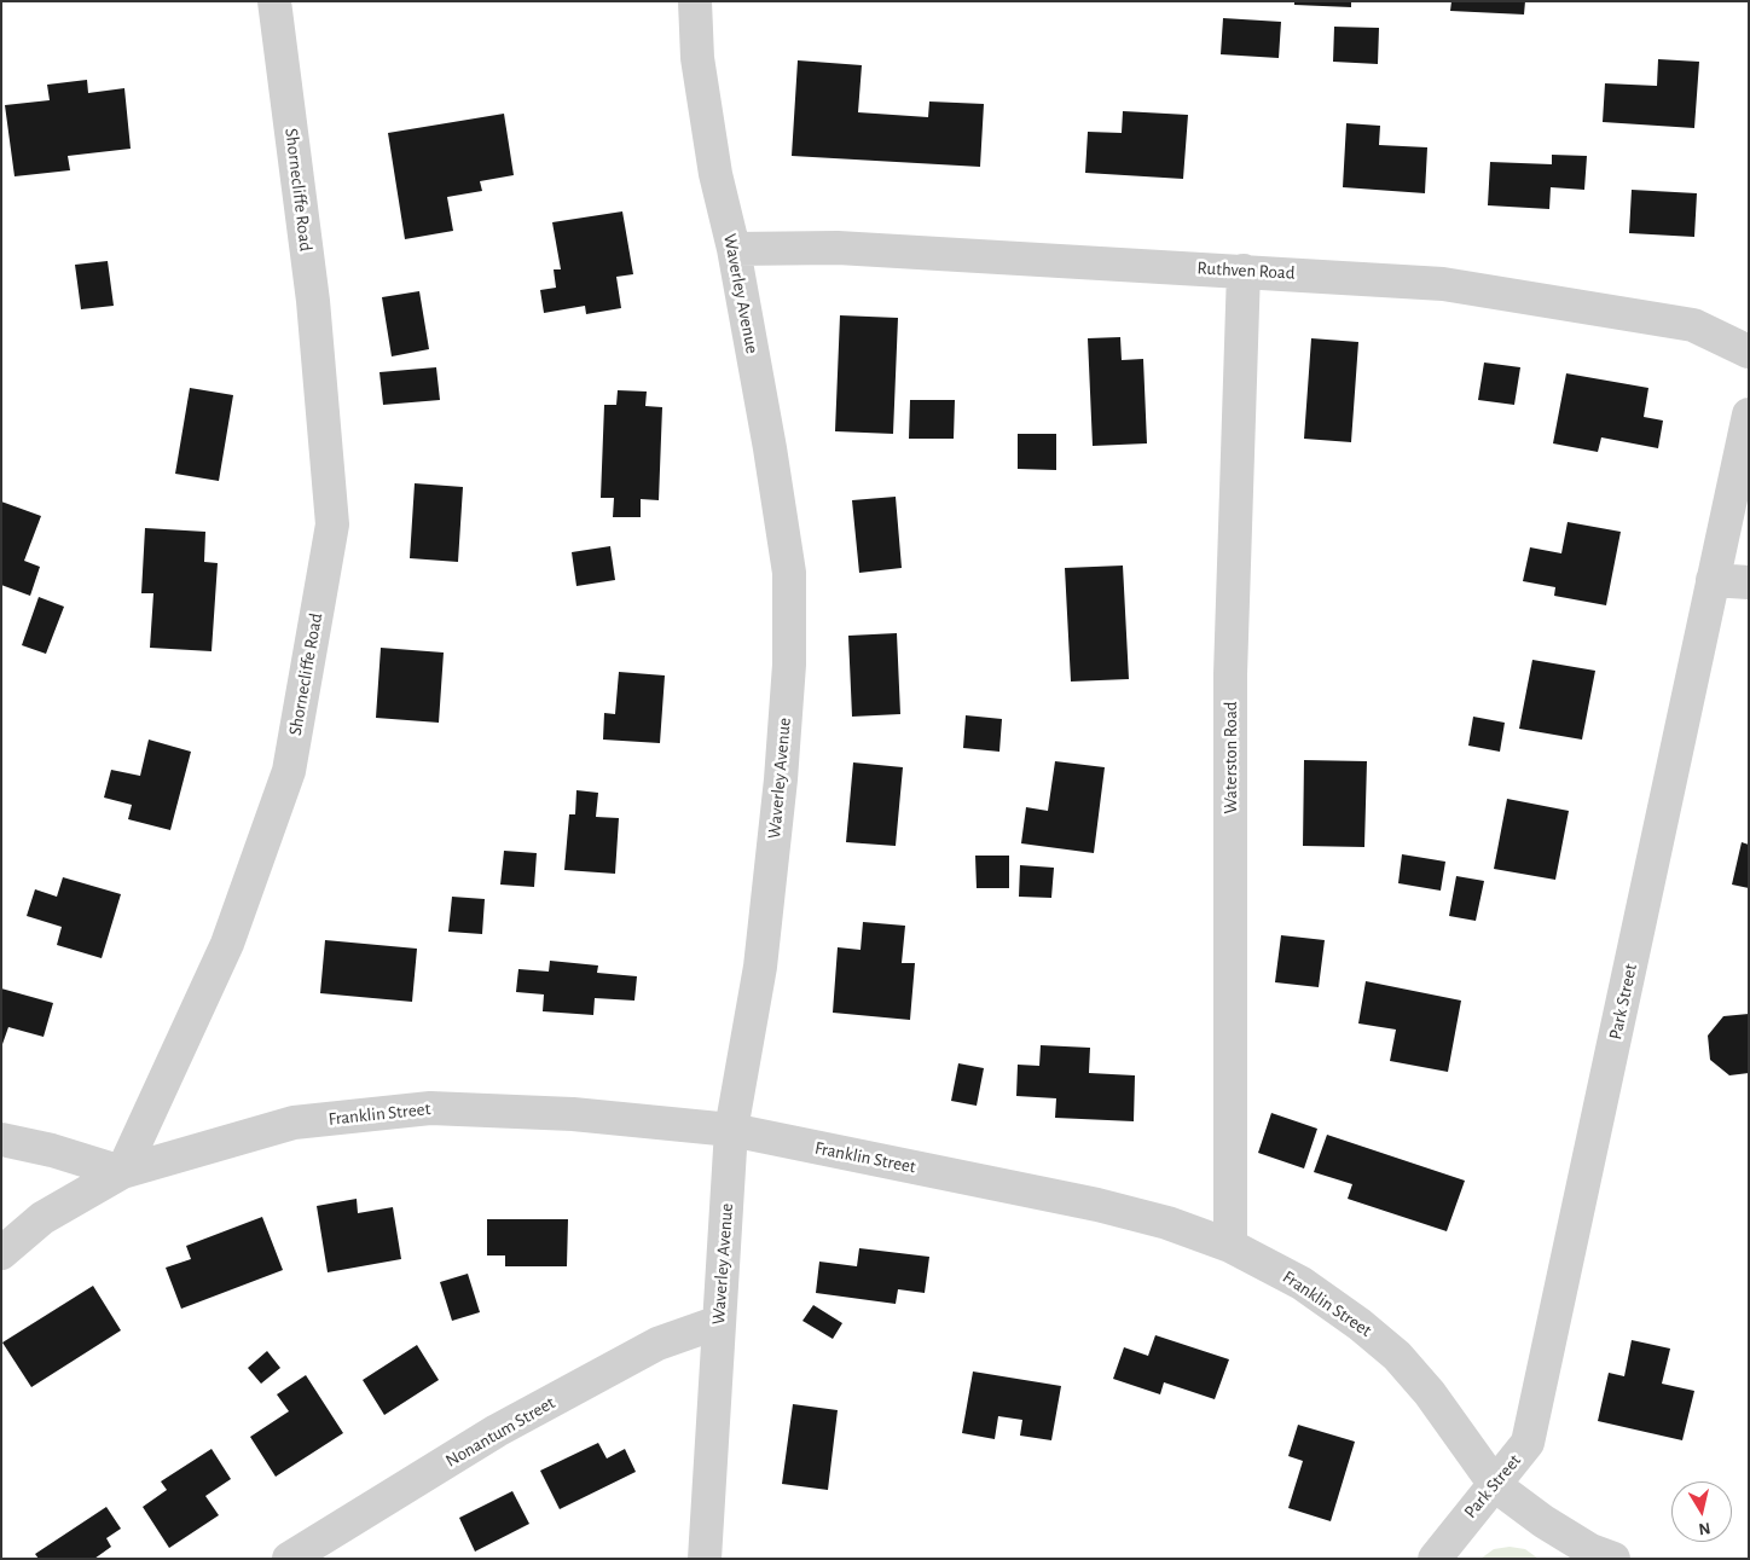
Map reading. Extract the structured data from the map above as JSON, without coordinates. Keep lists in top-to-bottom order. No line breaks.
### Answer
{"streets":{"street":["Shornecliffe Road","Ruthven Road","Waverley Avenue","Waterston Road","Park Street","Franklin Street","Nonantum Street"]},"crossings":[["Shornecliffe Road","Franklin Street"],["Ruthven Road","Waverley Avenue"],["Ruthven Road","Waterston Road"],["Waverley Avenue","Franklin Street"],["Waverley Avenue","Nonantum Street"],["Waterston Road","Franklin Street"],["Park Street","Franklin Street"]],"north":"bottom"}
